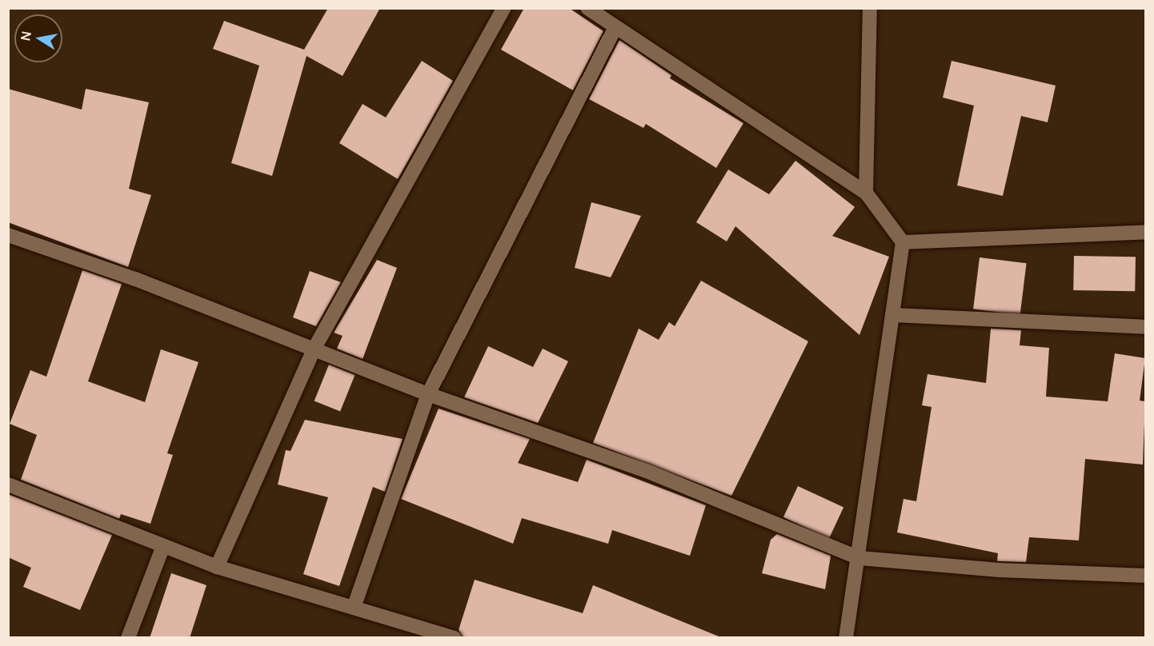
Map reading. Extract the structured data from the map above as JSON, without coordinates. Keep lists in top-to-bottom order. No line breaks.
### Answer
{"north":"left"}
